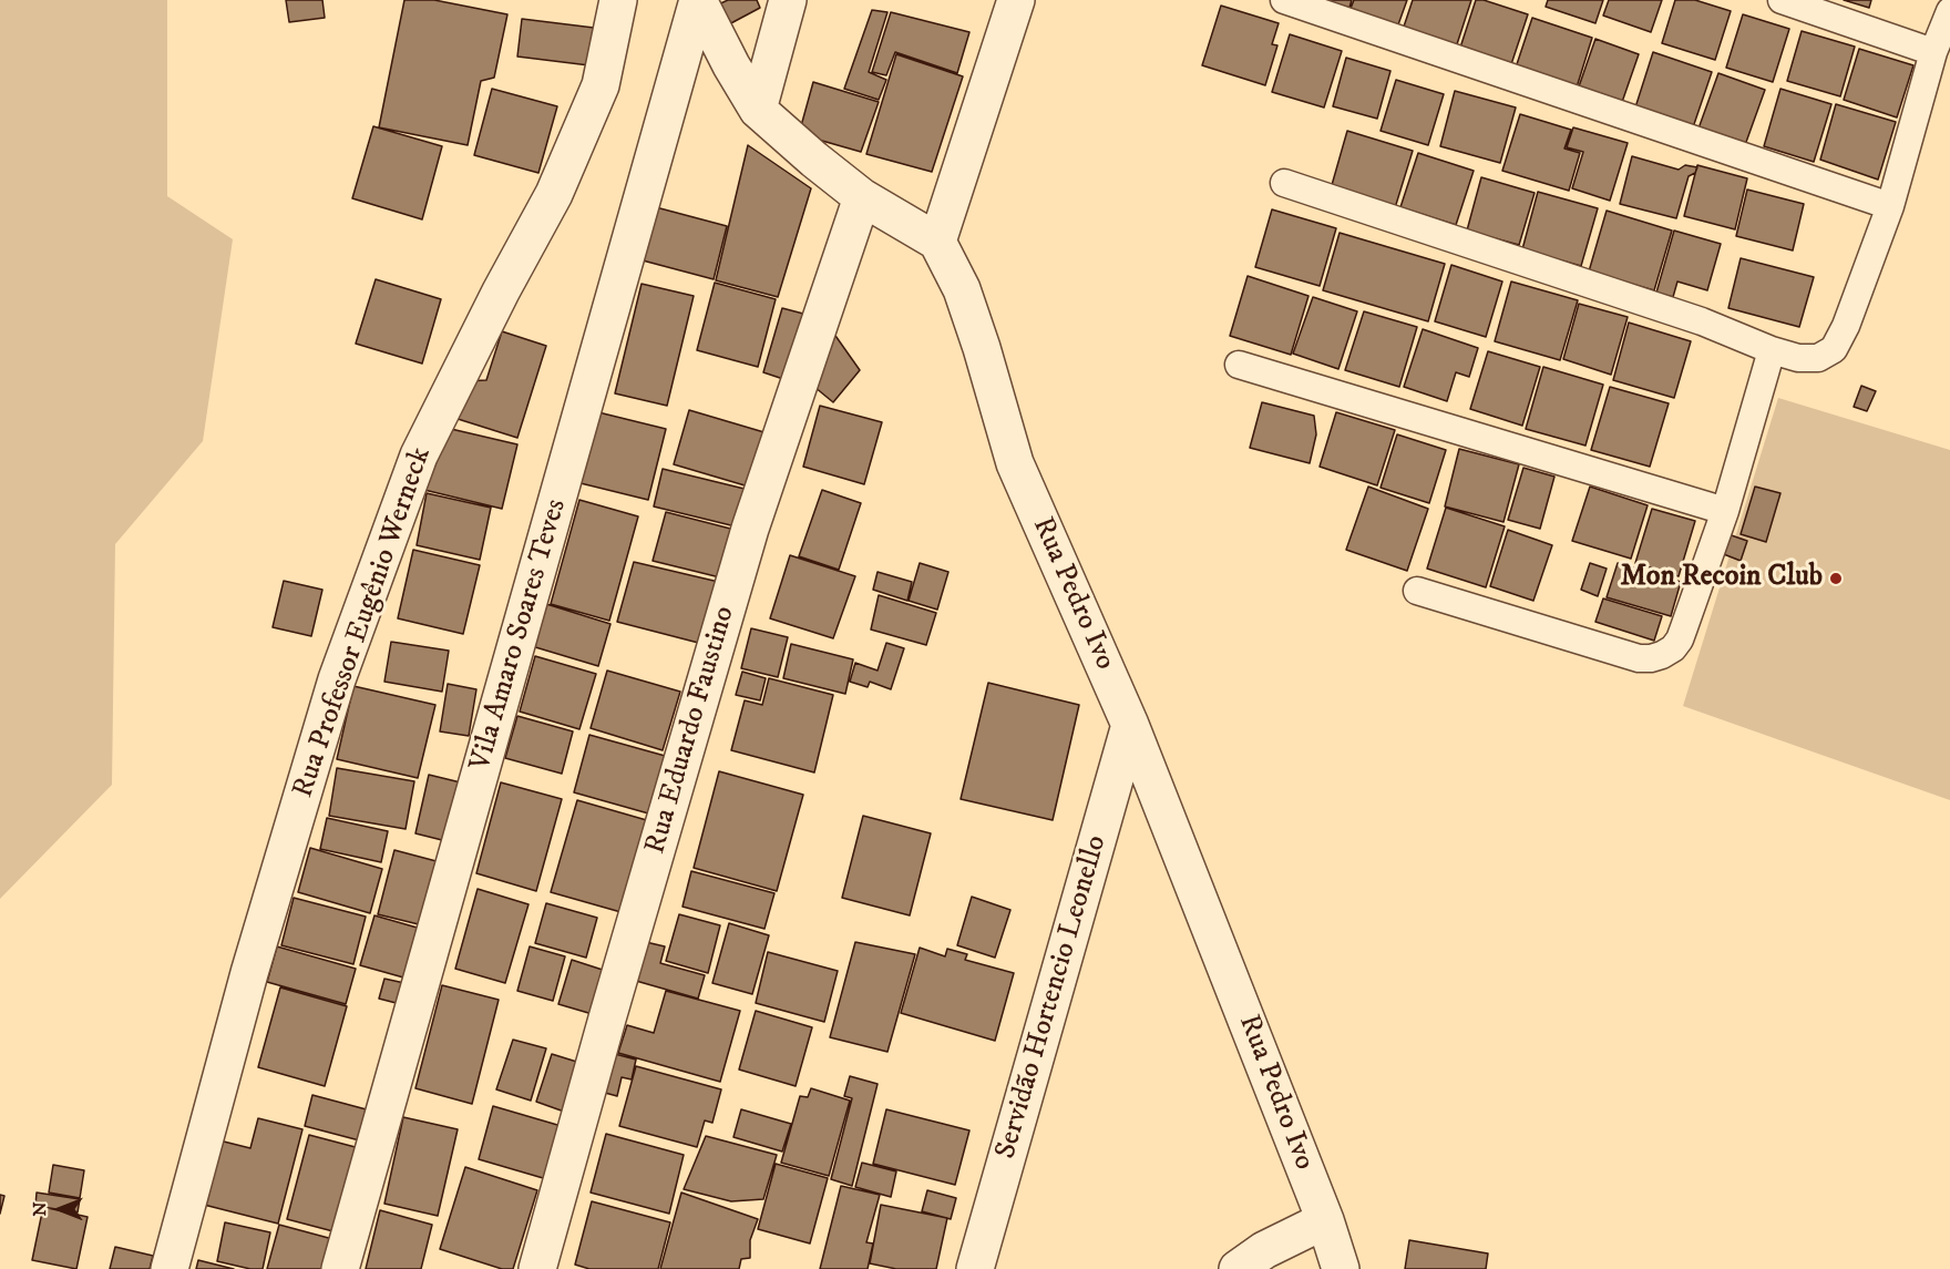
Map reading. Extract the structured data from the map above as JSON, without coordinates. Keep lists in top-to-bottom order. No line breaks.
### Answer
{"streets":{"street":["Rua Pedro Ivo","Rua Professor Eugênio Werneck","Vila Amaro Soares Teves","Rua Eduardo Faustino","Servidão Hortencio Leonello"]},"crossings":[["Rua Pedro Ivo","Servidão Hortencio Leonello"]],"places":["Mon Recoin Club"],"north":"left"}
